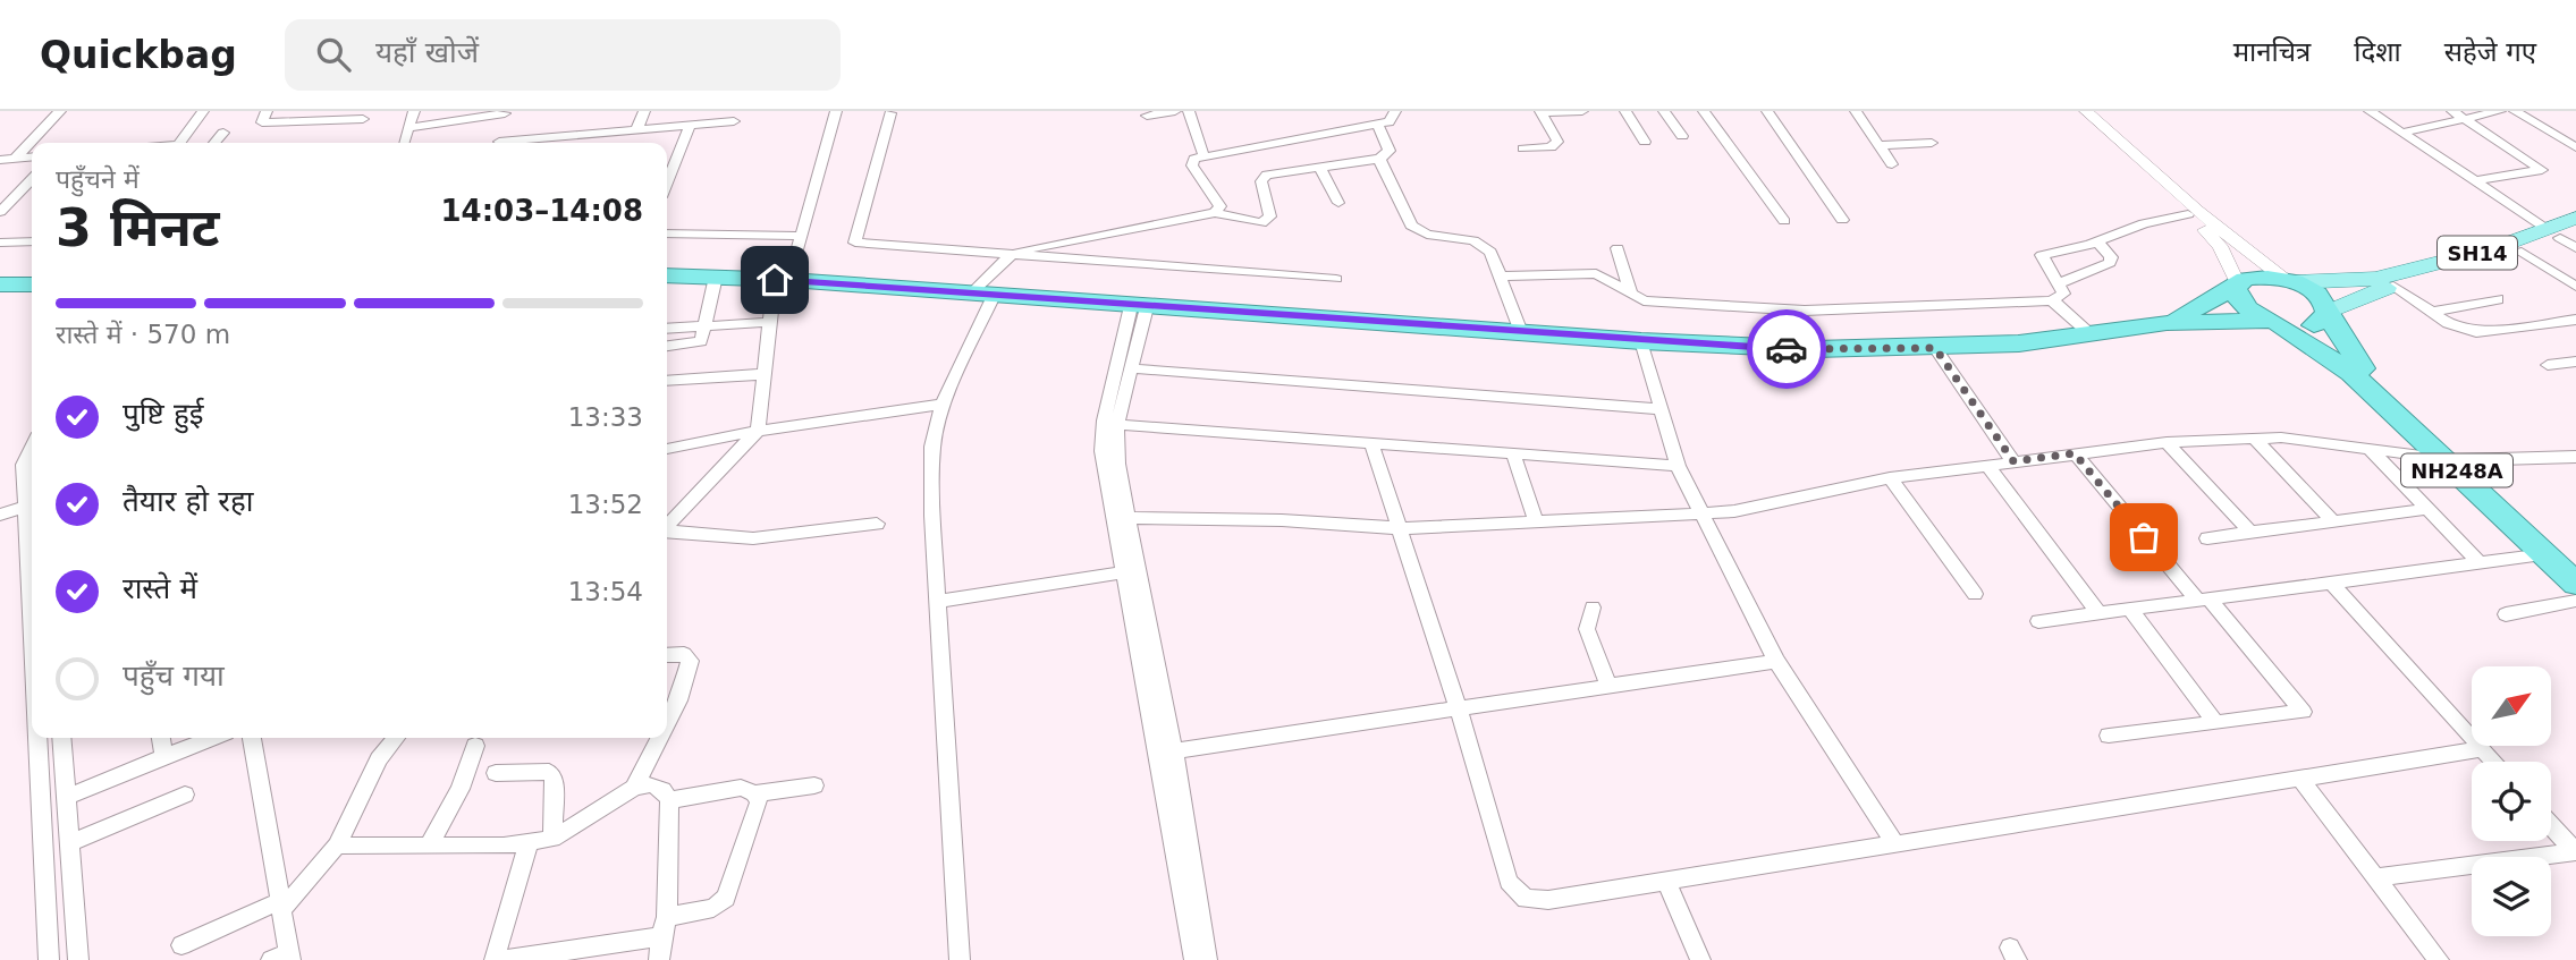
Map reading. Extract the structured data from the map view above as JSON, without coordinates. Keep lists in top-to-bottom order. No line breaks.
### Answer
{"streets":{"highway":["NH248A"],"main road":["SH14"]},"crossings":[["SH14","NH248A"]],"north":"top right","page":{"header":"Quickbag","search":"यहाँ खोजें","nav":["मानचित्र","दिशा","सहेजे गए"],"heading":["3 मिनट","पहुँचने में","14:03–14:08"],"bar":"रास्ते में · 570 m","list":[["पुष्टि हुई","13:33"],["तैयार हो रहा","13:52"],["रास्ते में","13:54"],"पहुँच गया"]}}
